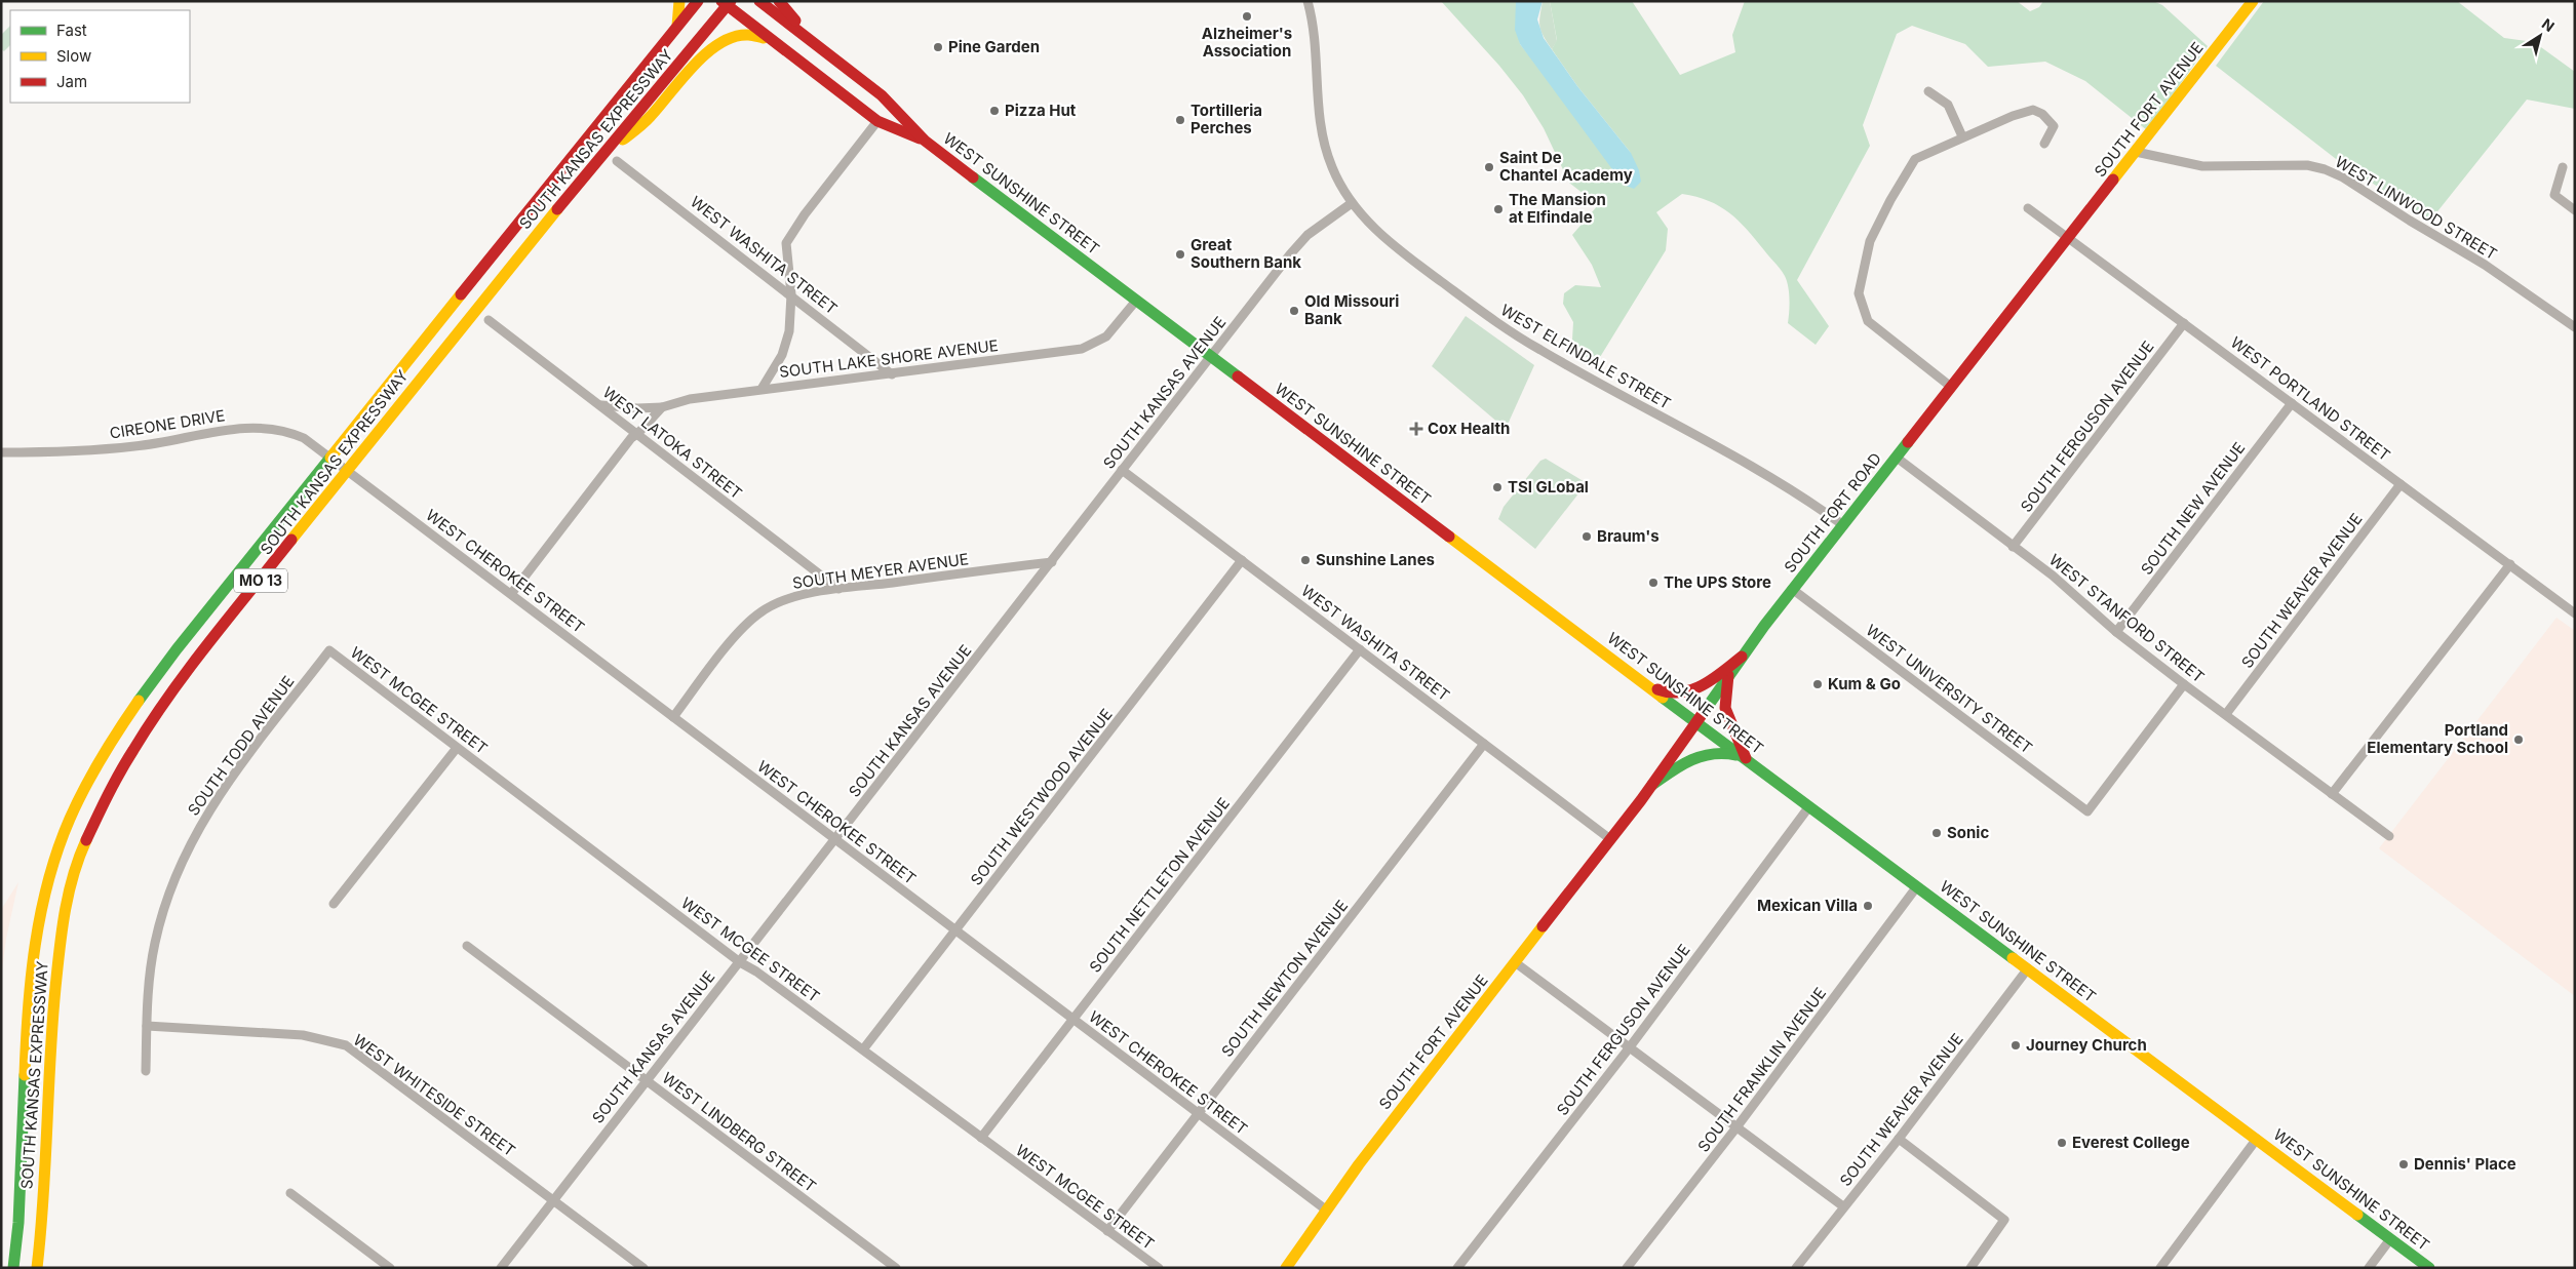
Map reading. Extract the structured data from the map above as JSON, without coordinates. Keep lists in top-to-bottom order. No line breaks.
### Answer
{"streets":{"main road":["SOUTH FORT AVENUE","SOUTH KANSAS EXPRESSWAY","WEST SUNSHINE STREET","SOUTH FORT ROAD","MO 13"],"street":["WEST LINWOOD STREET","WEST WASHITA STREET","WEST ELFINDALE STREET","SOUTH LAKE SHORE AVENUE","SOUTH KANSAS AVENUE","WEST PORTLAND STREET","CIREONE DRIVE","SOUTH FERGUSON AVENUE","WEST LATOKA STREET","SOUTH NEW AVENUE","WEST CHEROKEE STREET","SOUTH MEYER AVENUE","SOUTH WEAVER AVENUE","WEST STANFORD STREET","WEST UNIVERSITY STREET","WEST MCGEE STREET","SOUTH TODD AVENUE","SOUTH WESTWOOD AVENUE","SOUTH NETTLETON AVENUE","SOUTH NEWTON AVENUE","SOUTH FRANKLIN AVENUE","WEST WHITESIDE STREET","WEST LINDBERG STREET"]},"crossings":[["SOUTH FORT AVENUE","WEST LINWOOD STREET"],["SOUTH FORT AVENUE","WEST WASHITA STREET"],["SOUTH FORT AVENUE","WEST PORTLAND STREET"],["SOUTH FORT AVENUE","SOUTH FORT ROAD"],["SOUTH FORT AVENUE","WEST CHEROKEE STREET"],["SOUTH KANSAS EXPRESSWAY","WEST SUNSHINE STREET"],["SOUTH KANSAS EXPRESSWAY","CIREONE DRIVE"],["SOUTH KANSAS EXPRESSWAY","WEST CHEROKEE STREET"],["WEST SUNSHINE STREET","SOUTH LAKE SHORE AVENUE"],["WEST SUNSHINE STREET","SOUTH KANSAS AVENUE"],["WEST SUNSHINE STREET","SOUTH FERGUSON AVENUE"],["WEST SUNSHINE STREET","SOUTH FORT ROAD"],["WEST SUNSHINE STREET","SOUTH WEAVER AVENUE"],["WEST SUNSHINE STREET","SOUTH FRANKLIN AVENUE"],["WEST WASHITA STREET","SOUTH LAKE SHORE AVENUE"],["WEST WASHITA STREET","SOUTH KANSAS AVENUE"],["WEST WASHITA STREET","SOUTH FORT ROAD"],["WEST WASHITA STREET","SOUTH WESTWOOD AVENUE"],["WEST WASHITA STREET","SOUTH NETTLETON AVENUE"],["WEST WASHITA STREET","SOUTH NEWTON AVENUE"],["WEST ELFINDALE STREET","SOUTH KANSAS AVENUE"],["WEST ELFINDALE STREET","SOUTH FORT ROAD"],["SOUTH LAKE SHORE AVENUE","WEST LATOKA STREET"],["SOUTH KANSAS AVENUE","WEST CHEROKEE STREET"],["SOUTH KANSAS AVENUE","SOUTH MEYER AVENUE"],["SOUTH KANSAS AVENUE","WEST MCGEE STREET"],["SOUTH KANSAS AVENUE","WEST WHITESIDE STREET"],["SOUTH KANSAS AVENUE","WEST LINDBERG STREET"],["WEST PORTLAND STREET","SOUTH FERGUSON AVENUE"],["WEST PORTLAND STREET","SOUTH NEW AVENUE"],["WEST PORTLAND STREET","SOUTH FORT ROAD"],["WEST PORTLAND STREET","SOUTH WEAVER AVENUE"],["CIREONE DRIVE","WEST CHEROKEE STREET"],["SOUTH FERGUSON AVENUE","WEST STANFORD STREET"],["WEST LATOKA STREET","SOUTH MEYER AVENUE"],["SOUTH NEW AVENUE","WEST STANFORD STREET"],["SOUTH FORT ROAD","WEST STANFORD STREET"],["SOUTH FORT ROAD","WEST UNIVERSITY STREET"],["WEST CHEROKEE STREET","SOUTH MEYER AVENUE"],["WEST CHEROKEE STREET","SOUTH WESTWOOD AVENUE"],["WEST CHEROKEE STREET","SOUTH NETTLETON AVENUE"],["WEST CHEROKEE STREET","SOUTH NEWTON AVENUE"],["SOUTH WEAVER AVENUE","WEST STANFORD STREET"],["WEST STANFORD STREET","WEST UNIVERSITY STREET"],["WEST MCGEE STREET","SOUTH TODD AVENUE"],["WEST MCGEE STREET","SOUTH WESTWOOD AVENUE"],["WEST MCGEE STREET","SOUTH NETTLETON AVENUE"],["WEST MCGEE STREET","SOUTH NEWTON AVENUE"],["SOUTH TODD AVENUE","WEST WHITESIDE STREET"]],"places":{"other":["Alzheimer's Association","Pine Garden","Pizza Hut","Tortilleria Perches","Saint De Chantel Academy","The Mansion at Elfindale","Great Southern Bank","Old Missouri Bank","TSI GLobal","Braum's","Sunshine Lanes","The UPS Store","Kum & Go","Portland Elementary School","Sonic","Mexican Villa","Journey Church","Everest College","Dennis' Place"],"health":["Cox Health"]},"legend":["Fast","Slow","Jam"],"north":"top right"}
